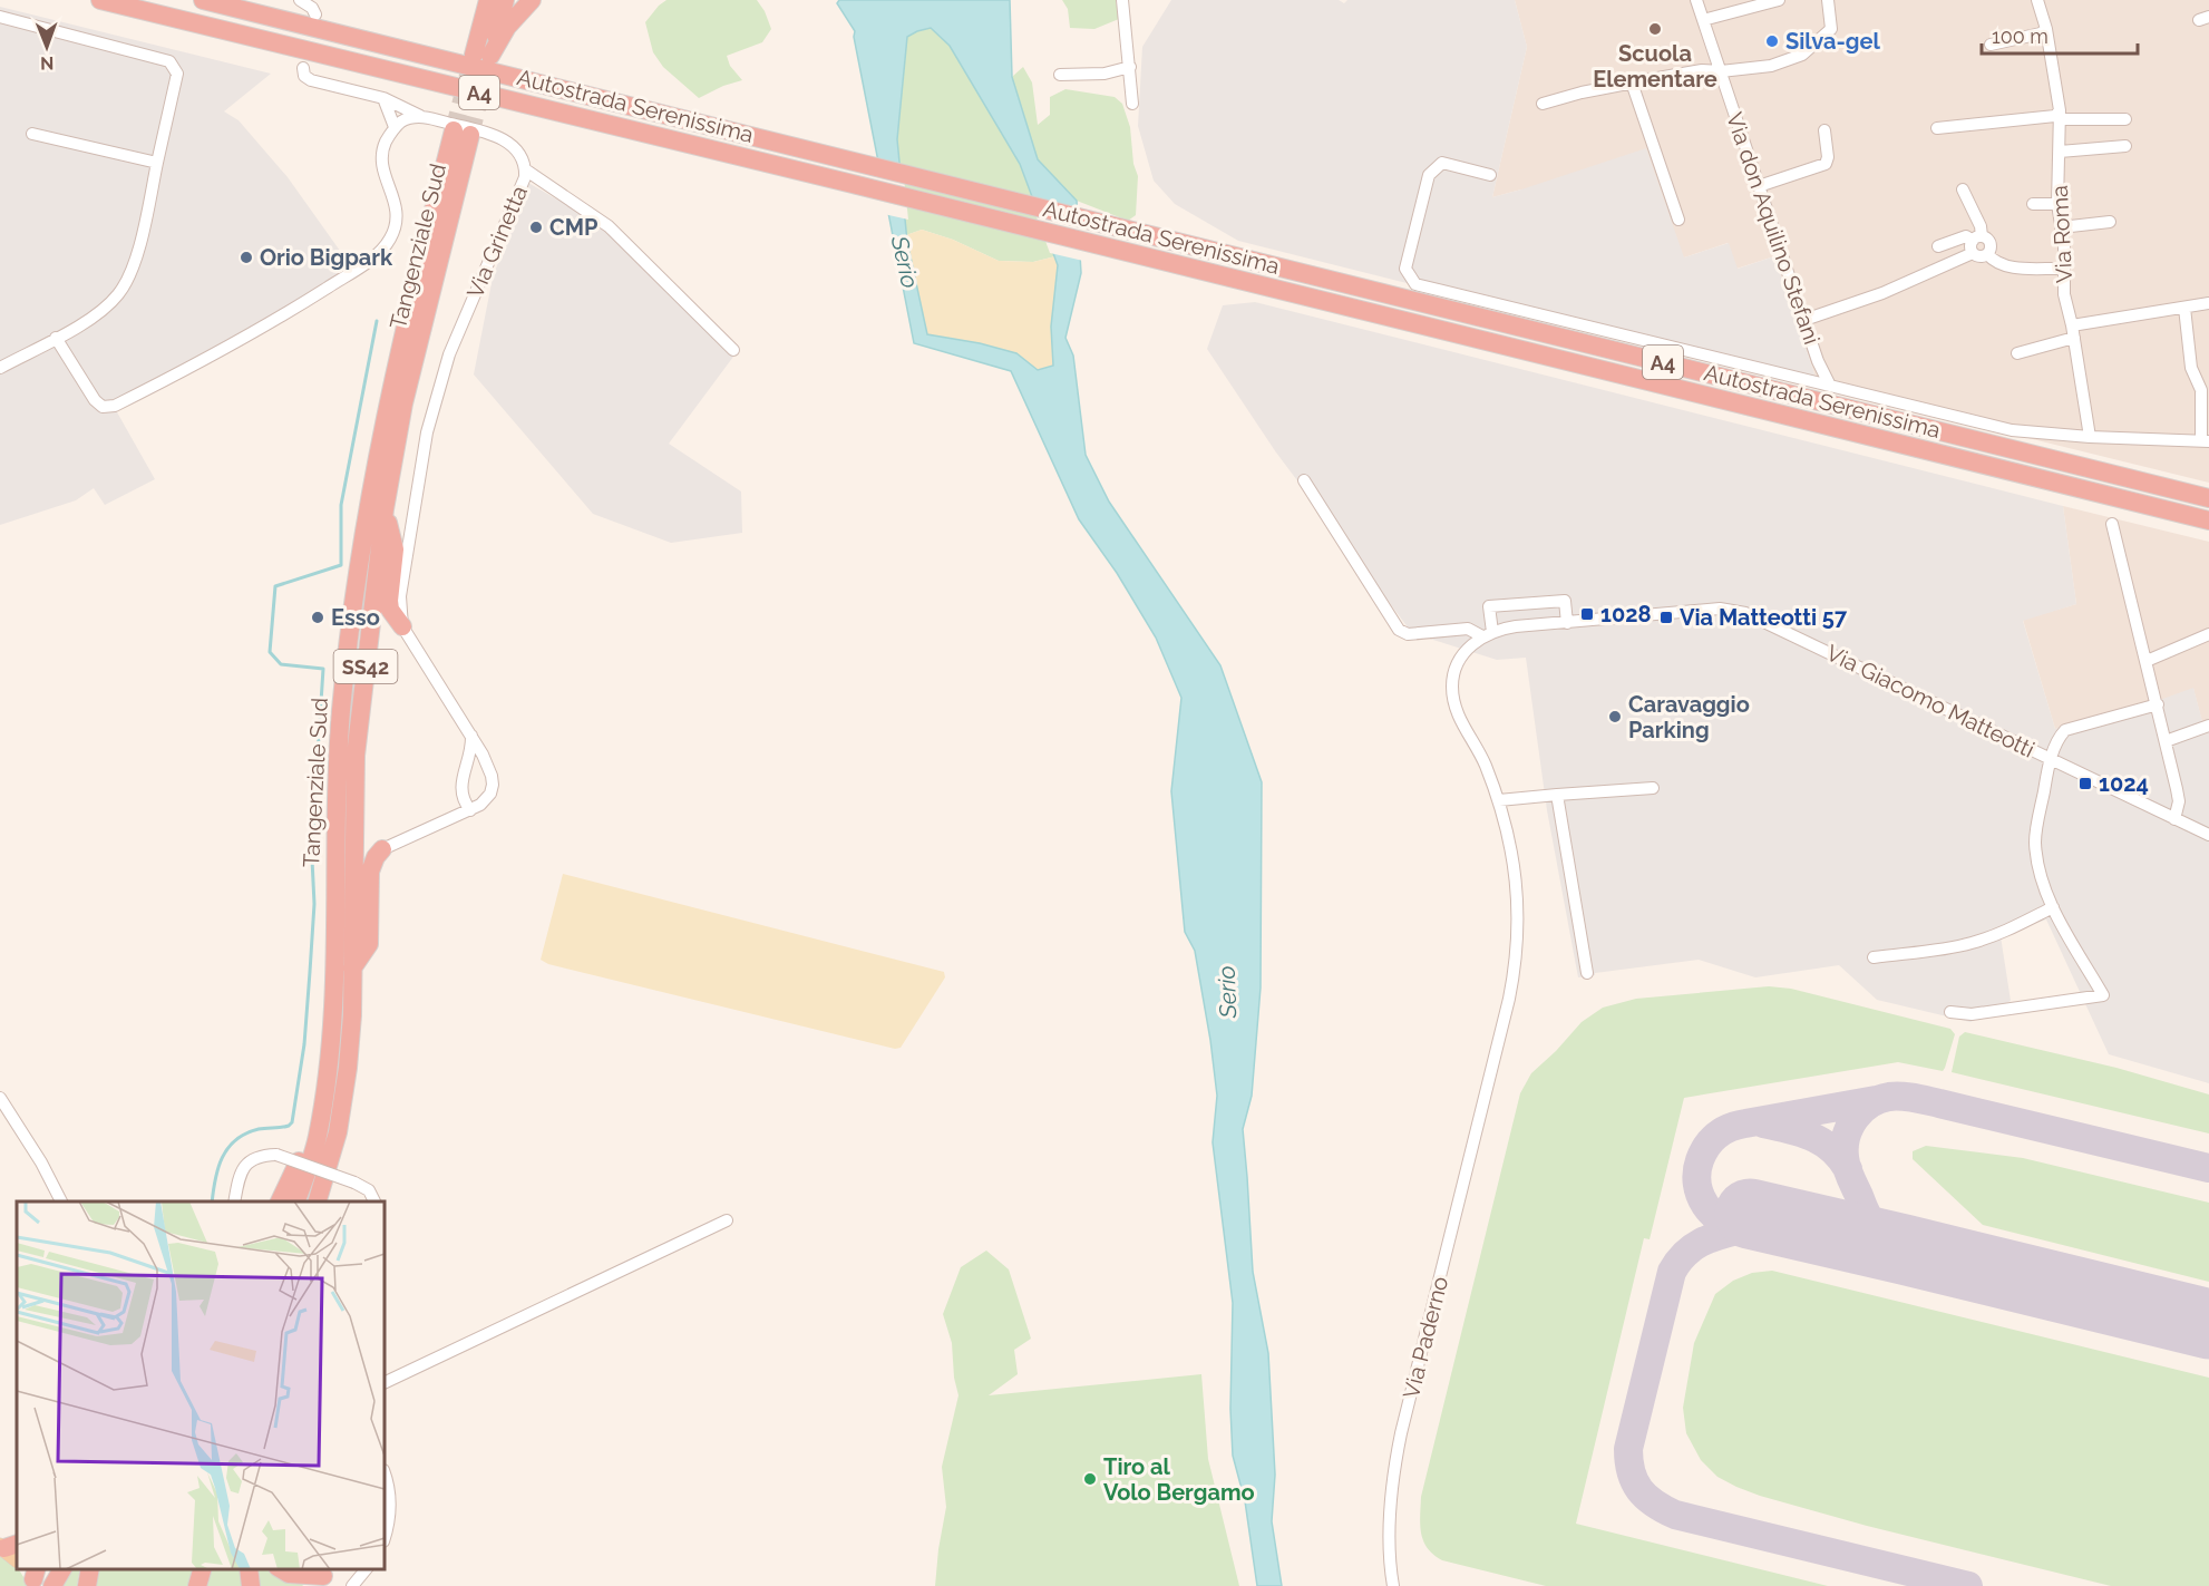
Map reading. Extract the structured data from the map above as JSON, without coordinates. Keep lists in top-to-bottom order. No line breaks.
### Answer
{"streets":{"highway":["A4","Autostrada Serenissima","Tangenziale Sud","SS42"],"street":["Via don Aquilino Stefani","Via Roma","Via Grinetta","Via Giacomo Matteotti","Via Paderno"]},"water":["Serio"],"places":{"other":["Scuola Elementare","Silva-gel","CMP","Orio Bigpark","Esso","Caravaggio Parking","Tiro al Volo Bergamo"],"transit":["1028","Via Matteotti 57","1024"]},"scale_bar":"100 m","north":"bottom"}
